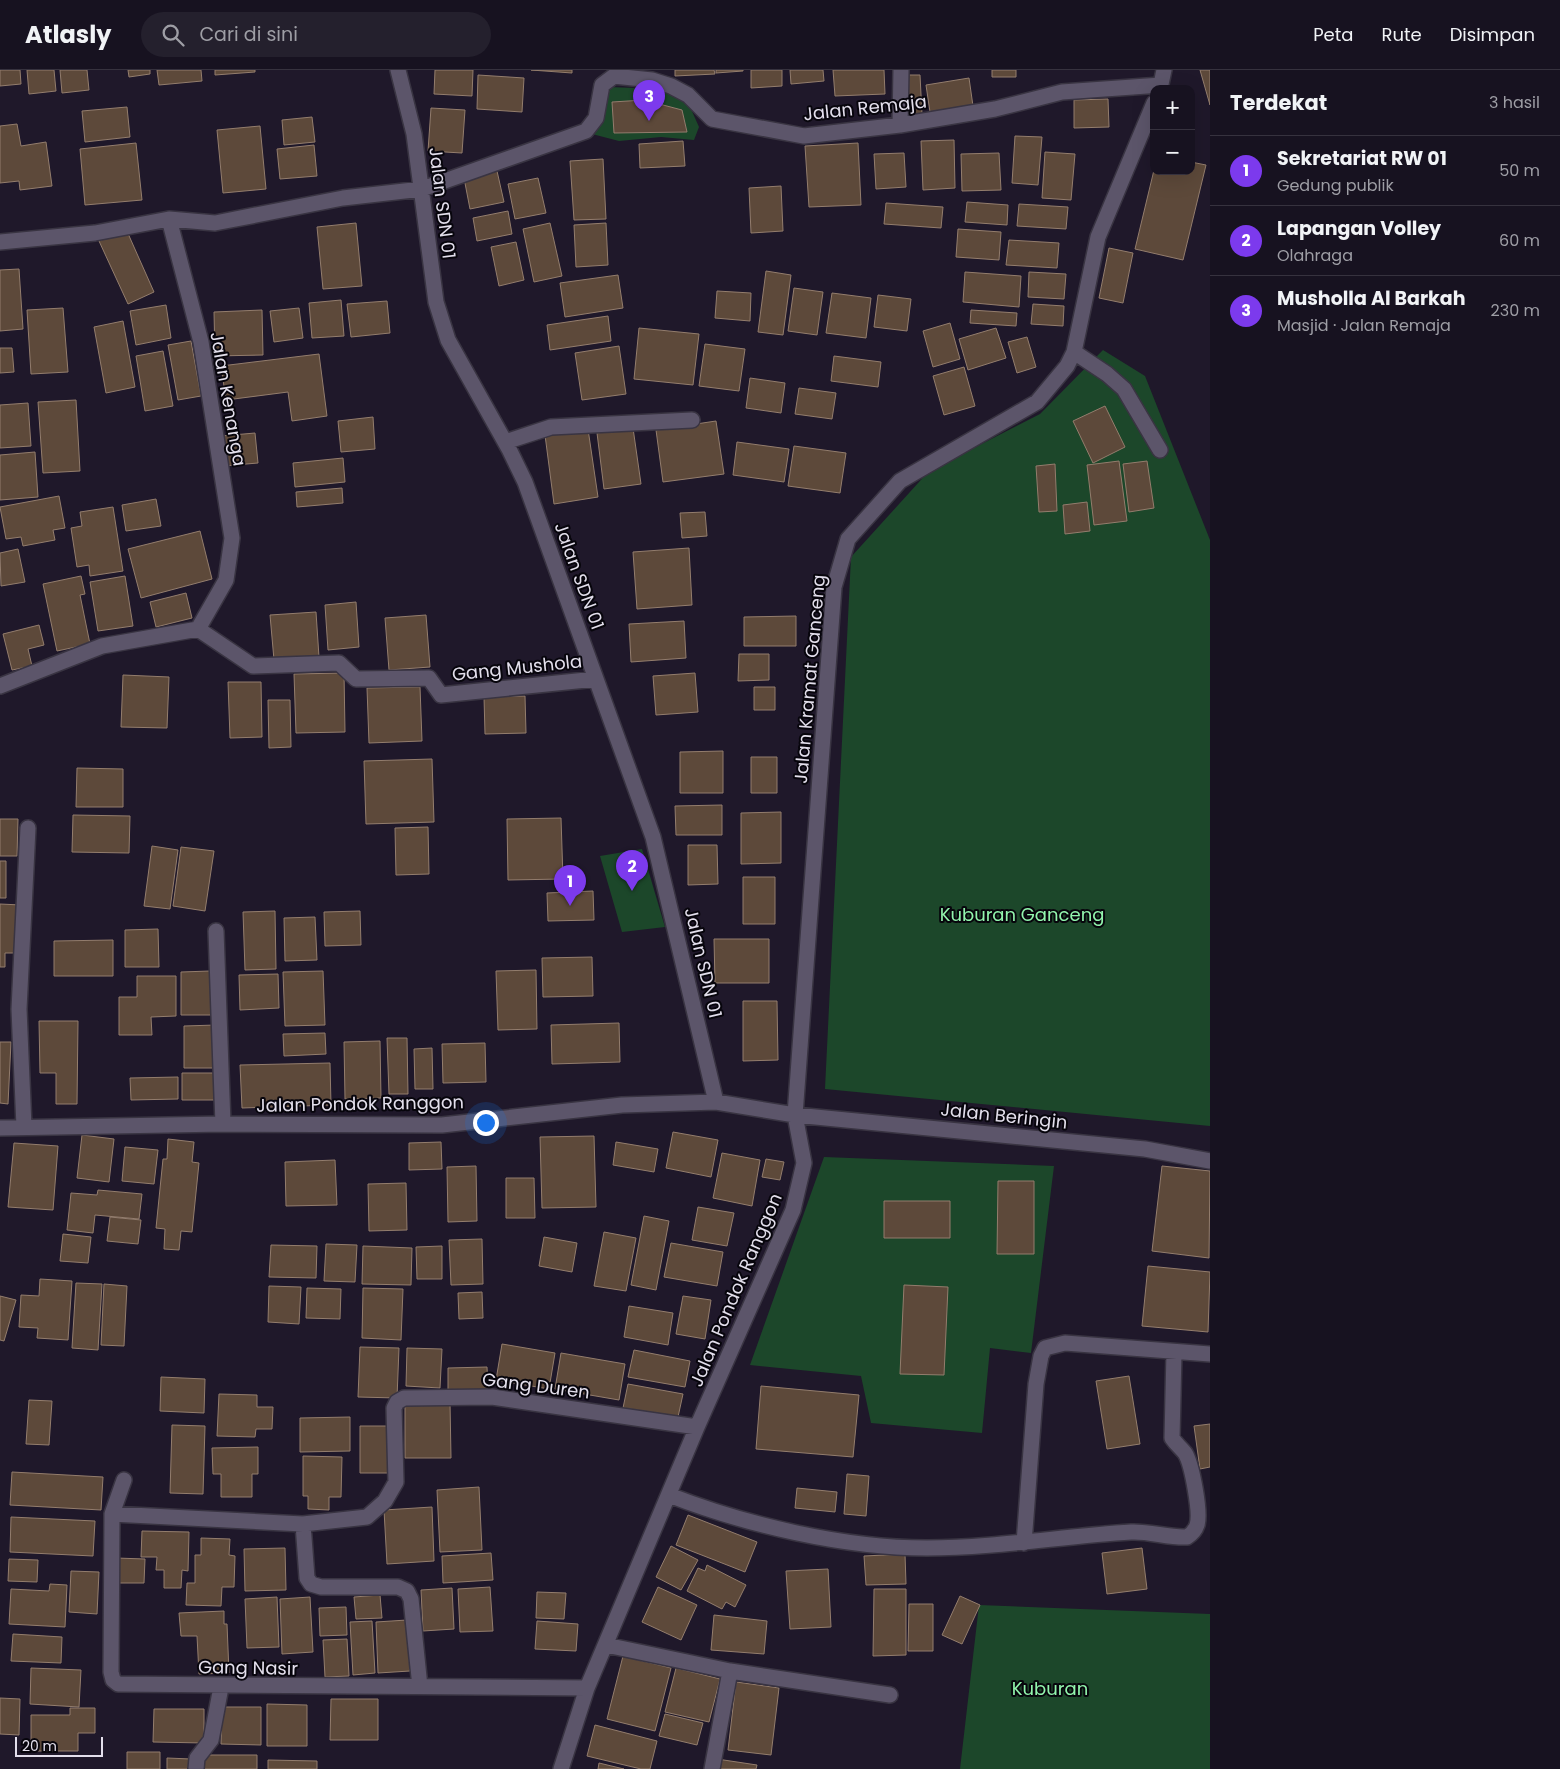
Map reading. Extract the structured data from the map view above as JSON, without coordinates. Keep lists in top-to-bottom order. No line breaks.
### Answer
{"streets":{"street":["Jalan Remaja","Jalan SDN 01","Jalan Kenanga","Gang Mushola","Jalan Kramat Ganceng","Jalan Pondok Ranggon","Jalan Beringin","Gang Duren","Gang Nasir"]},"crossings":[["Jalan Remaja","Jalan SDN 01"],["Jalan SDN 01","Gang Mushola"],["Jalan SDN 01","Jalan Pondok Ranggon"],["Jalan Kenanga","Gang Mushola"],["Jalan Kramat Ganceng","Jalan Pondok Ranggon"],["Jalan Kramat Ganceng","Jalan Beringin"],["Jalan Pondok Ranggon","Jalan Beringin"],["Jalan Pondok Ranggon","Gang Duren"],["Jalan Pondok Ranggon","Gang Nasir"],["Gang Duren","Gang Nasir"]],"parks":["Kuburan Ganceng","Kuburan"],"scale_bar":"20 m","page":{"header":"Atlasly","search":"Cari di sini","nav":["Peta","Rute","Disimpan"],"heading":["Terdekat","3 hasil"],"pins":["3","2","1"],"map_buttons":["+","−"],"list":[{"mark":"1","name":"Sekretariat RW 01","note":"Gedung publik","value":"50 m"},{"mark":"2","name":"Lapangan Volley","note":"Olahraga","value":"60 m"},{"mark":"3","name":"Musholla Al Barkah","note":"Masjid · Jalan Remaja","value":"230 m"}],"scale":"20 m"}}
